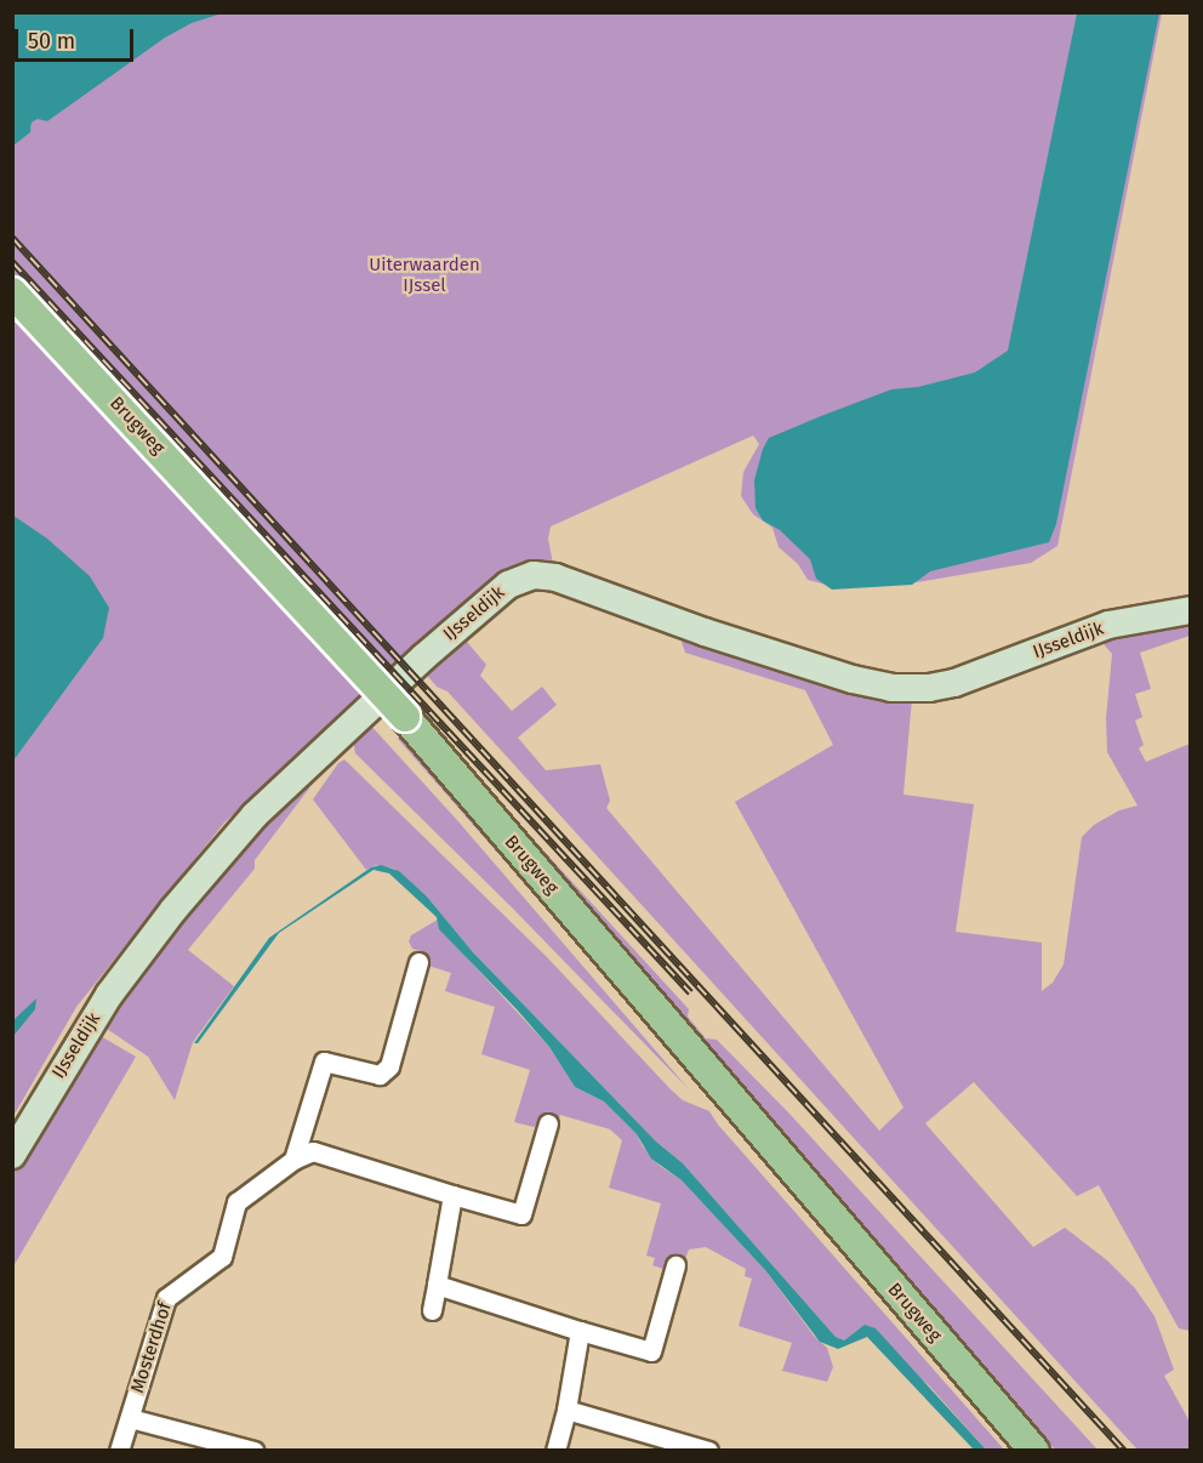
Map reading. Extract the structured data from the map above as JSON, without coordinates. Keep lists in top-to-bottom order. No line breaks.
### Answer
{"streets":{"main road":["Brugweg"],"street":["IJsseldijk","Mosterdhof"]},"parks":["Uiterwaarden IJssel"],"scale_bar":"50 m"}
